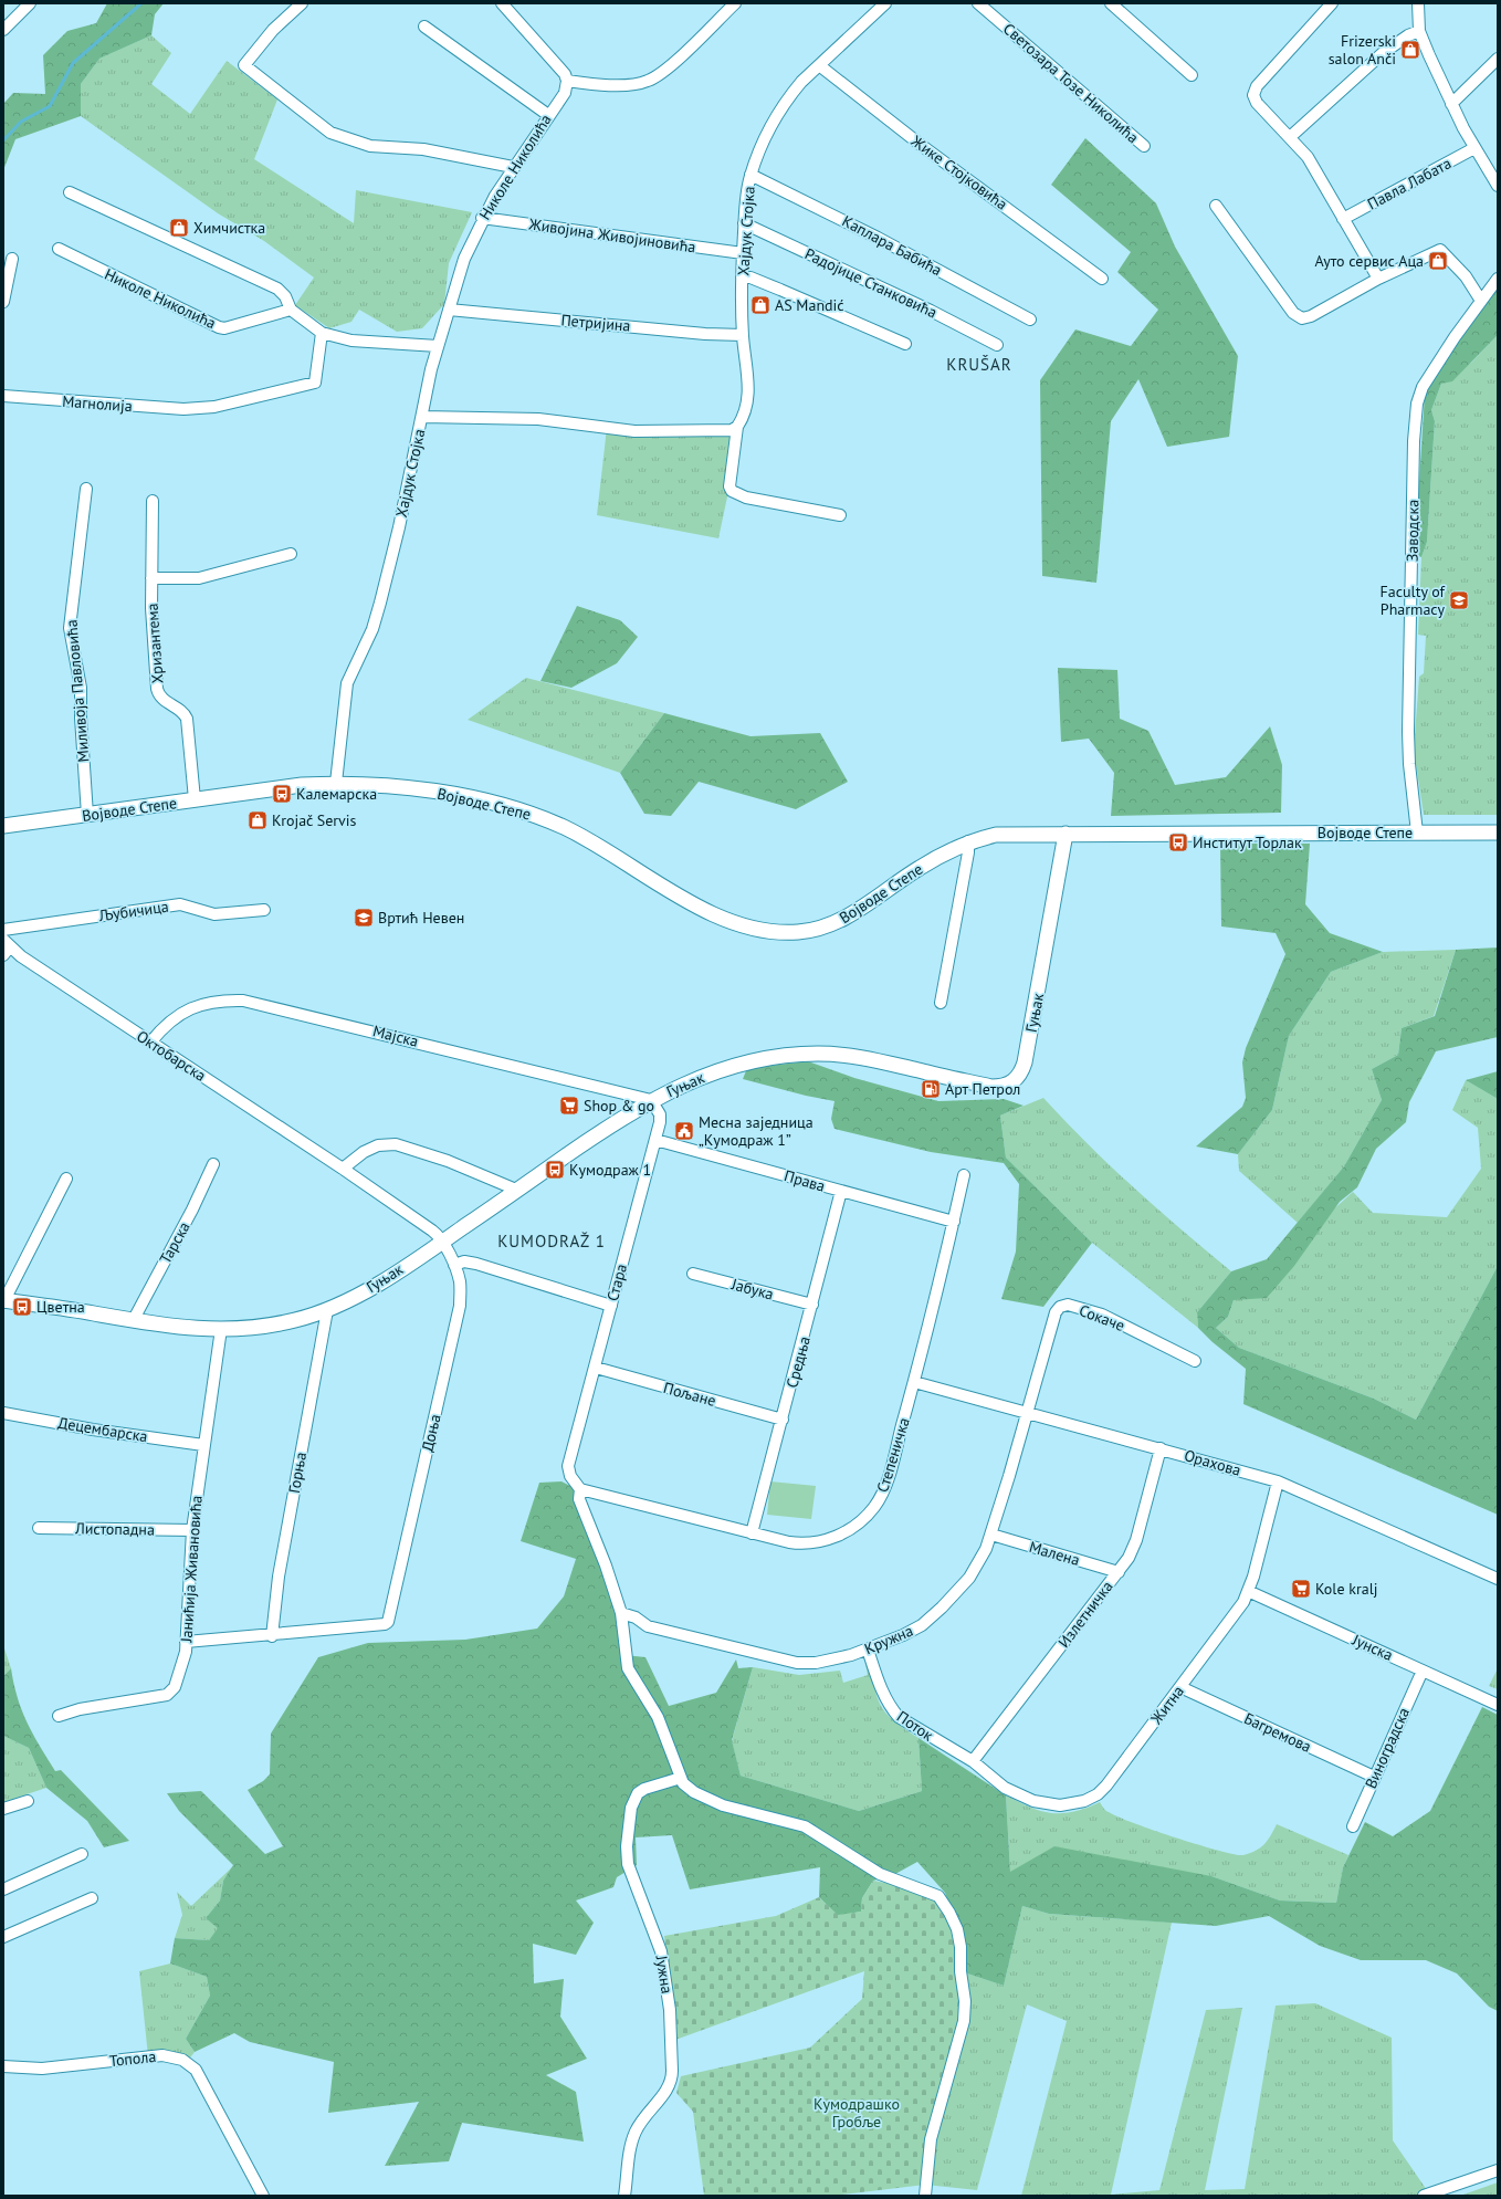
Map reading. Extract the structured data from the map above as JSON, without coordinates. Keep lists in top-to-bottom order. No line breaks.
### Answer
{"streets":{"street":["Светозара Тозе Николића","Николе Николића","Жике Стојковића","Павла Лабата","Хајдук Стојка","Живојина Живојиновића","Каплара Бабића","Радојице Станковића","Петријина","Магнолија","Заводска","Хризантема","Миливоја Павловића","Војводе Степе","Љубичица","Гуњак","Мајска","Октобарска","Права","Тарска","Стара","Јабука","Сокаче","Средња","Пољане","Децембарска","Доња","Степеничка","Орахова","Горња","Листопадна","Малена","Јанићија Живановића","Излетничка","Кружна","Јунска","Житна","Поток","Багремова","Виноградска","Јужна","Топола"]},"crossings":[["Николе Николића","Хајдук Стојка"],["Николе Николића","Живојина Живојиновића"],["Николе Николића","Петријина"],["Жике Стојковића","Хајдук Стојка"],["Хајдук Стојка","Живојина Живојиновића"],["Хајдук Стојка","Каплара Бабића"],["Хајдук Стојка","Радојице Станковића"],["Хајдук Стојка","Петријина"],["Хајдук Стојка","Војводе Степе"],["Заводска","Војводе Степе"],["Хризантема","Војводе Степе"],["Миливоја Павловића","Војводе Степе"],["Војводе Степе","Гуњак"],["Гуњак","Мајска"],["Гуњак","Октобарска"],["Гуњак","Тарска"],["Гуњак","Стара"],["Гуњак","Доња"],["Гуњак","Горња"],["Гуњак","Јанићија Живановића"],["Мајска","Октобарска"],["Мајска","Стара"],["Октобарска","Доња"],["Права","Стара"],["Права","Средња"],["Права","Степеничка"],["Стара","Пољане"],["Стара","Степеничка"],["Јабука","Средња"],["Сокаче","Орахова"],["Сокаче","Кружна"],["Средња","Пољане"],["Средња","Степеничка"],["Децембарска","Јанићија Живановића"],["Доња","Горња"],["Степеничка","Орахова"],["Орахова","Излетничка"],["Орахова","Кружна"],["Орахова","Житна"],["Листопадна","Јанићија Живановића"],["Малена","Излетничка"],["Малена","Кружна"],["Излетничка","Житна"],["Излетничка","Поток"],["Кружна","Поток"],["Јунска","Житна"],["Јунска","Виноградска"],["Житна","Поток"],["Житна","Багремова"],["Багремова","Виноградска"]],"districts":["KRUŠAR","KUMODRAŽ 1"],"parks":["Кумодрашко Гробље"],"places":{"shop":["Frizerski salon Anči","Химчистка","Ауто сервис Аца","AS Mandić","Krojač Servis"],"school or university":["Faculty of Pharmacy","Вртић Невен"],"bus stop":["Калемарска","Институт Торлак","Кумодраж 1","Цветна"],"fuel station":["Арт Петрол"],"supermarket":["Shop & go","Kole kralj"],"public building":["Месна заједница „Кумодраж 1”"]}}
